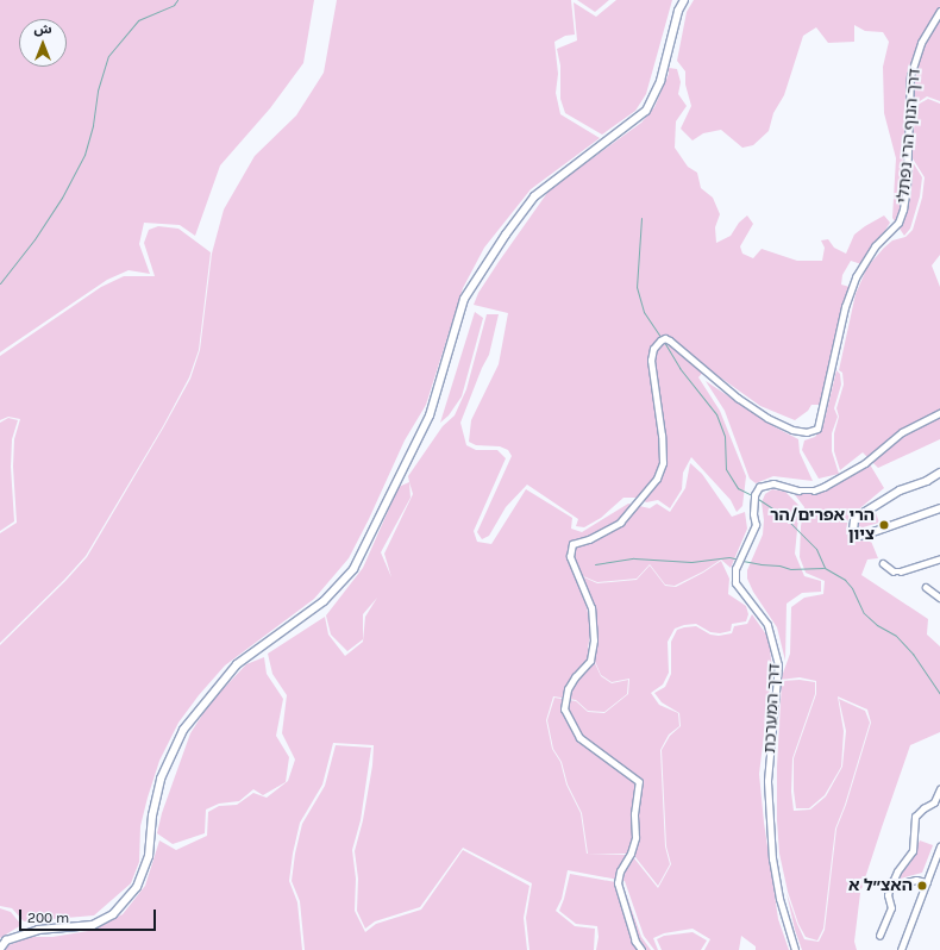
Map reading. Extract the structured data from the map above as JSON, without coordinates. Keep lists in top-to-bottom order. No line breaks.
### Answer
{"streets":{"street":["דרך הנוף הרי נפתלי","דרך המערכת"]},"places":["הרי אפרים/הר ציון","האצ״ל א"],"scale_bar":"200 m","north":"top"}
